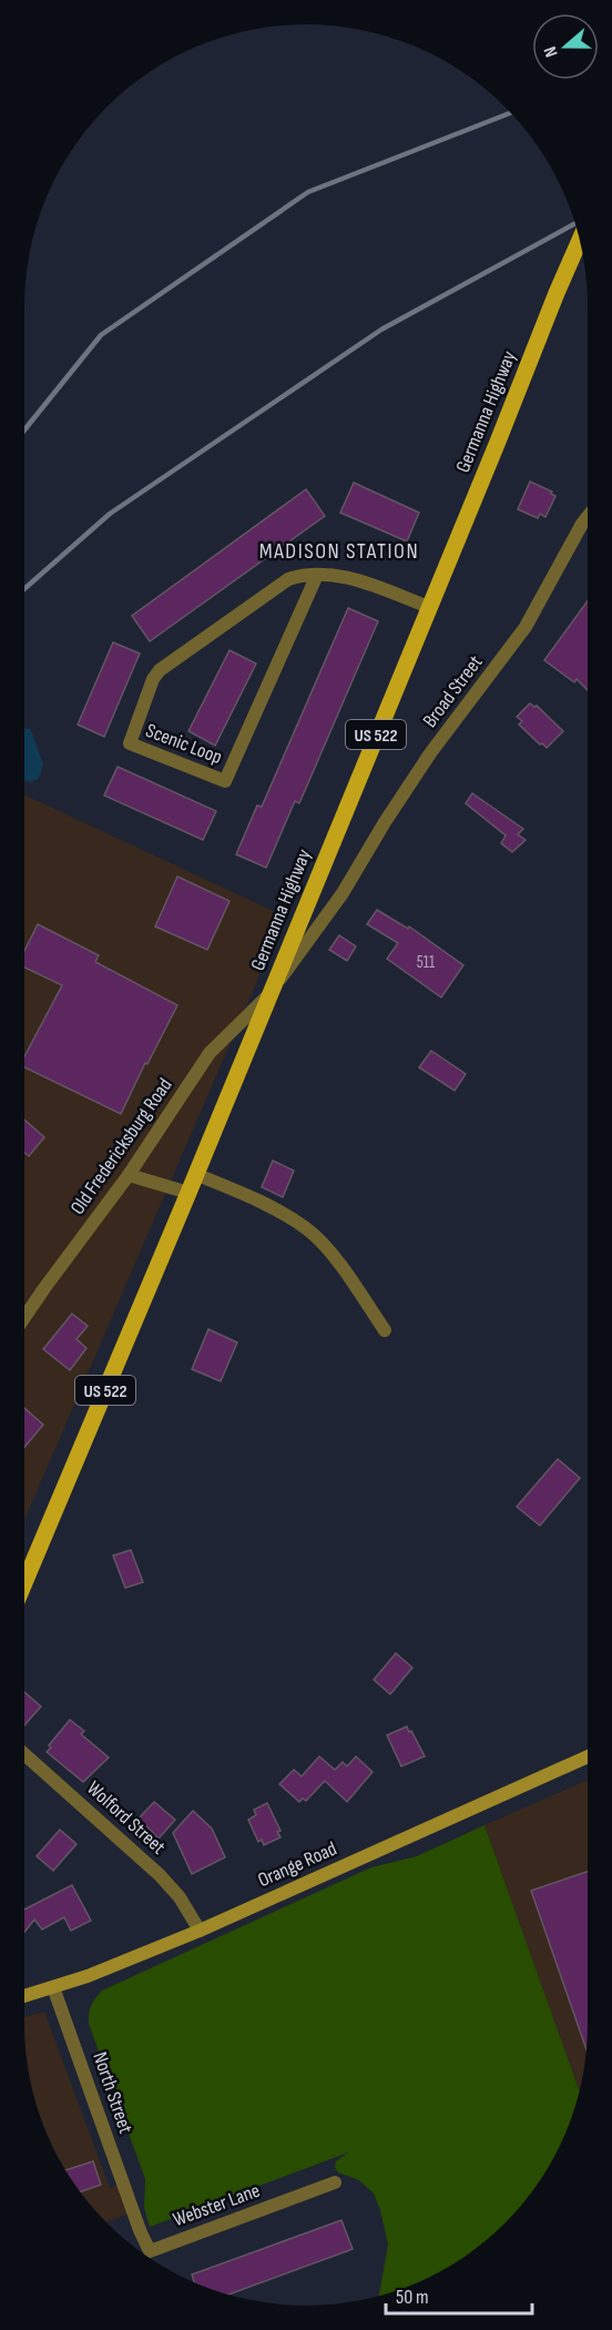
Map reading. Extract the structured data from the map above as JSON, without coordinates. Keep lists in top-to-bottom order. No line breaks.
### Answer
{"streets":{"main road":["Germanna Highway","US 522","Orange Road"],"street":["Broad Street","Scenic Loop","Old Fredericksburg Road","Wolford Street","North Street","Webster Lane"]},"crossings":[["Germanna Highway","Broad Street"],["Germanna Highway","Scenic Loop"],["Germanna Highway","Old Fredericksburg Road"],["Broad Street","Old Fredericksburg Road"],["Wolford Street","Orange Road"],["Orange Road","North Street"],["North Street","Webster Lane"]],"districts":["MADISON STATION"],"house_numbers":["511"],"scale_bar":"50 m","north":"left"}
